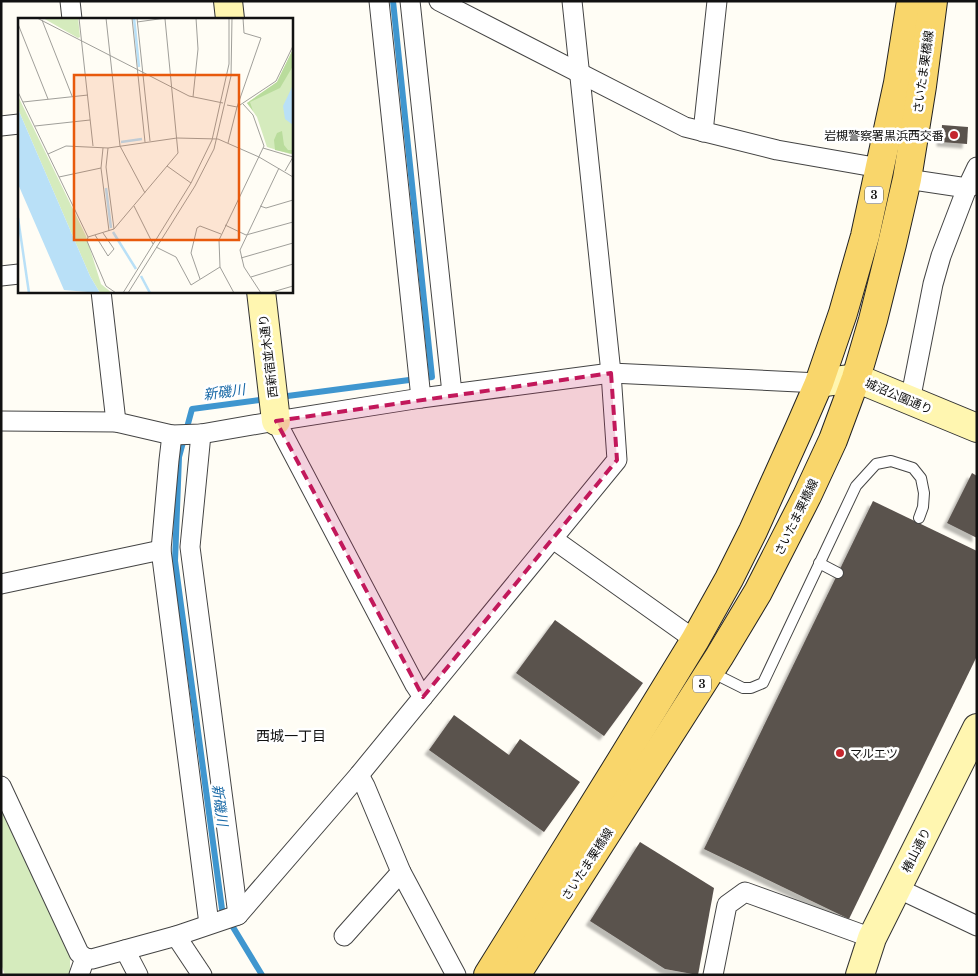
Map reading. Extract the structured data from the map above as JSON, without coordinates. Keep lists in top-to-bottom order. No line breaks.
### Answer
{"streets":{"main road":["さいたま栗橋線","3"],"street":["西新宿並木通り","城沼公園通り","椿山通り"]},"crossings":[["さいたま栗橋線","城沼公園通り"]],"districts":["西城一丁目"],"water":["新磯川"],"places":["岩槻警察署黒浜西交番","マルエツ"]}
